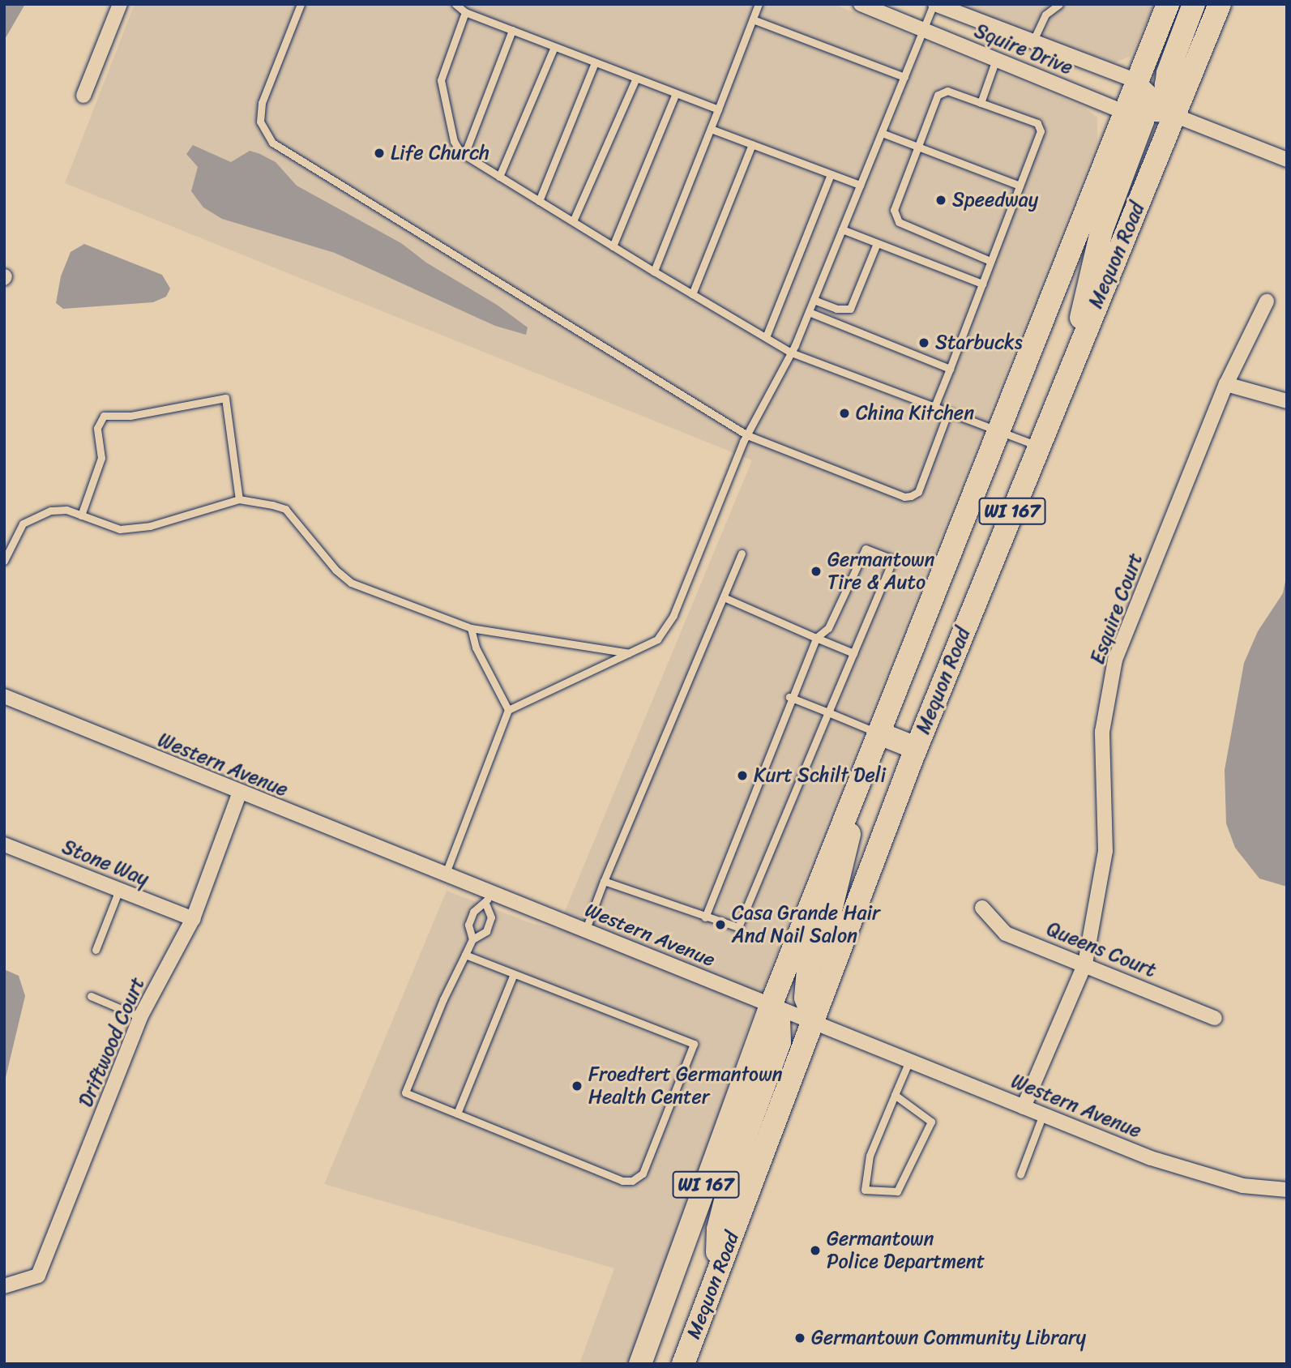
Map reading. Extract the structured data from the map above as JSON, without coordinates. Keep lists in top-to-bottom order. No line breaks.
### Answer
{"streets":{"main road":["Mequon Road","WI 167"],"street":["Squire Drive","Esquire Court","Western Avenue","Stone Way","Queens Court","Driftwood Court"]},"crossings":[["Squire Drive","Mequon Road"],["Mequon Road","Western Avenue"],["Esquire Court","Western Avenue"],["Esquire Court","Queens Court"],["Western Avenue","Driftwood Court"],["Stone Way","Driftwood Court"]],"places":["Life Church","Speedway","Starbucks","China Kitchen","Germantown Tire & Auto","Kurt Schilt Deli","Casa Grande Hair And Nail Salon","Froedtert Germantown Health Center","Germantown Police Department","Germantown Community Library"]}
